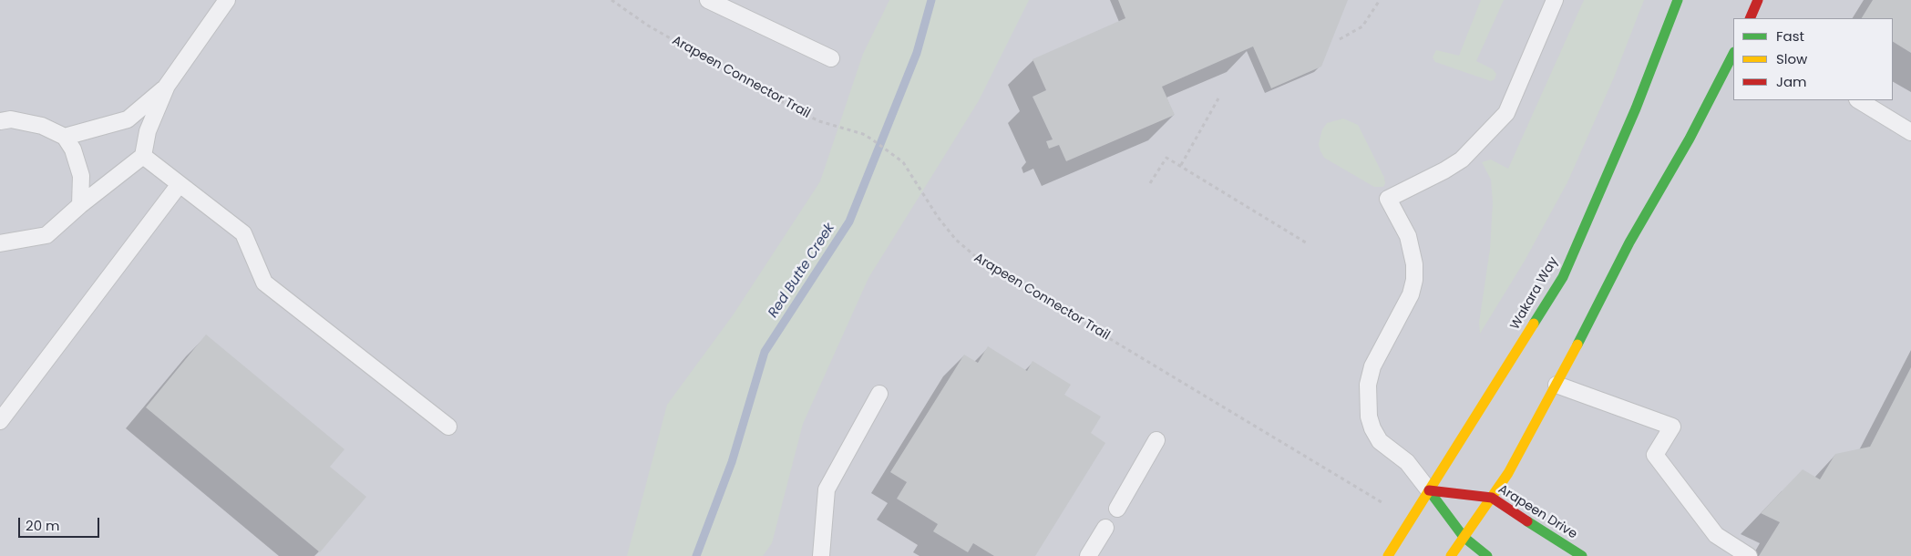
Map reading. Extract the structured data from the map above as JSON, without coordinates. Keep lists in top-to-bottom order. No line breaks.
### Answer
{"streets":{"street":["Wakara Way","Arapeen Drive"],"path":["Arapeen Connector Trail"]},"crossings":[["Wakara Way","Arapeen Drive"]],"water":["Red Butte Creek"],"legend":["Fast","Slow","Jam"],"scale_bar":"20 m"}
